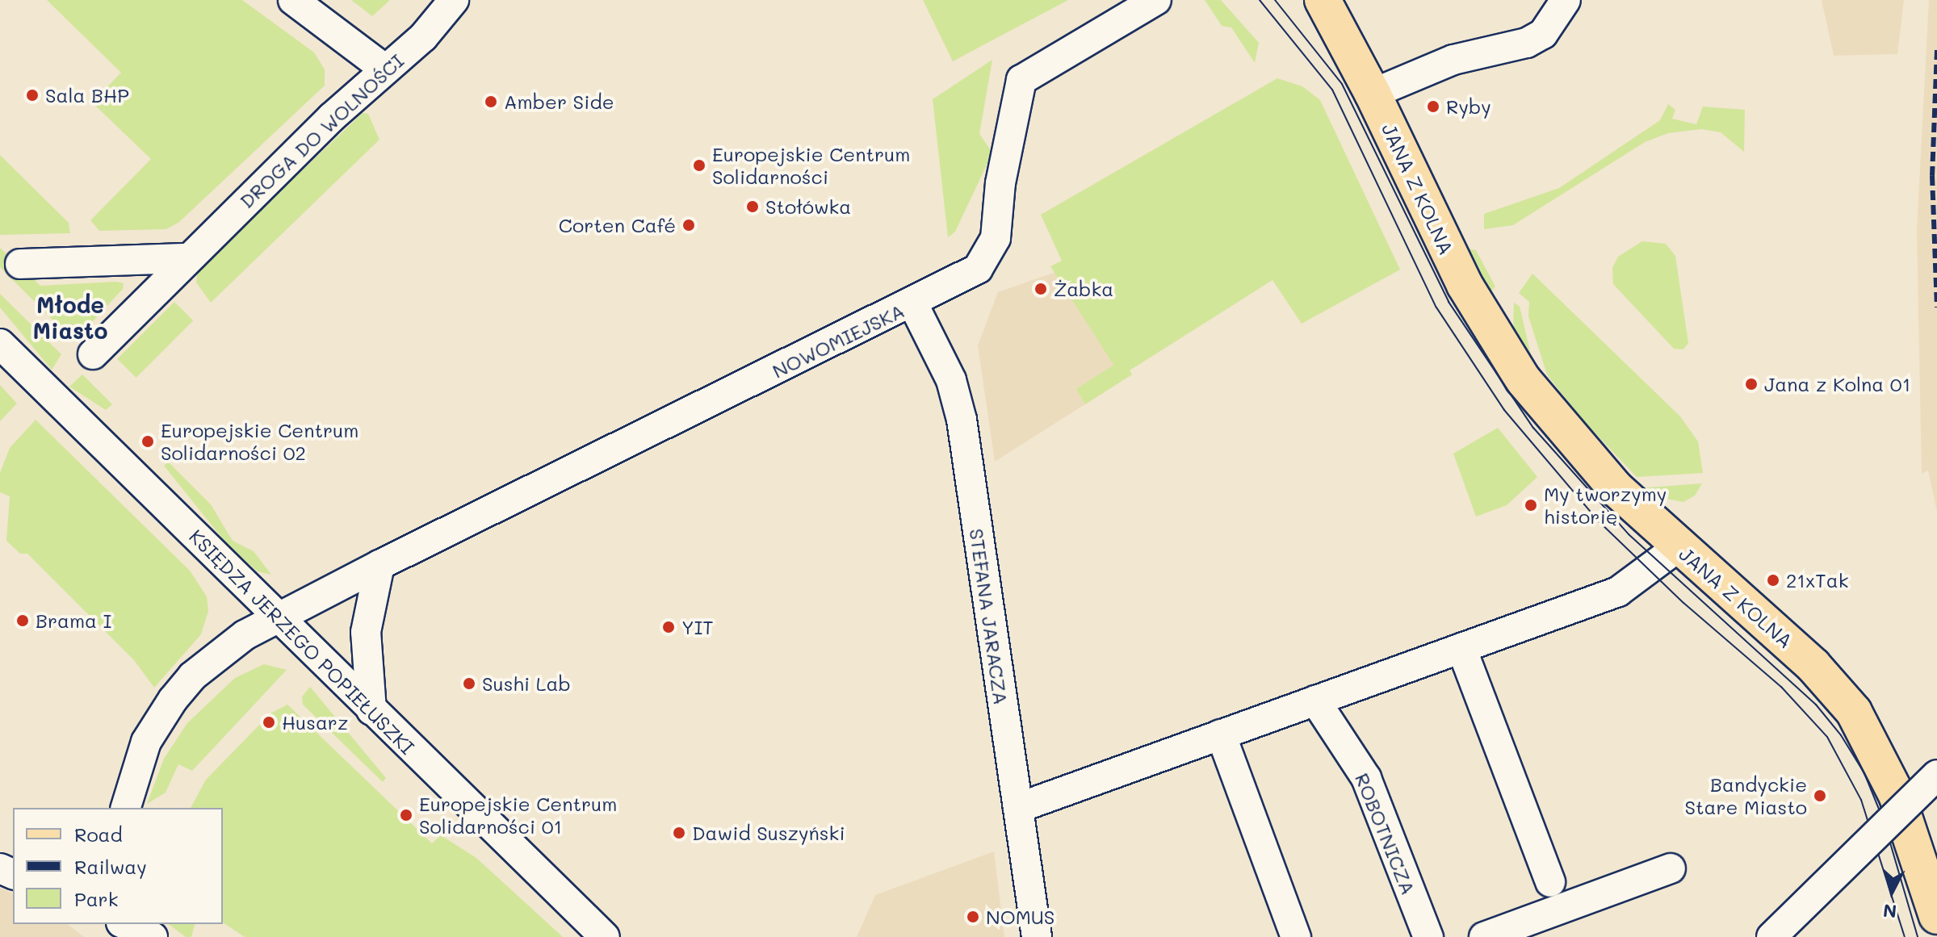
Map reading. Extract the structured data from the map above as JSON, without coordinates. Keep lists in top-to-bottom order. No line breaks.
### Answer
{"streets":{"main road":["JANA Z KOLNA"],"street":["DROGA DO WOLNOŚCI","NOWOMIEJSKA","STEFANA JARACZA","KSIĘDZA JERZEGO POPIEŁUSZKI","ROBOTNICZA"]},"crossings":[["NOWOMIEJSKA","STEFANA JARACZA"],["NOWOMIEJSKA","KSIĘDZA JERZEGO POPIEŁUSZKI"]],"districts":["Młode Miasto"],"places":["Sala BHP","Amber Side","Ryby","Europejskie Centrum Solidarności","Stołówka","Corten Café","Żabka","Jana z Kolna 01","Europejskie Centrum Solidarności 02","My tworzymy historię","21xTak","Brama I","YIT","Sushi Lab","Husarz","Bandyckie Stare Miasto","Europejskie Centrum Solidarności 01","Dawid Suszyński","NOMUS"],"legend":["Road","Railway","Park"],"north":"bottom"}
